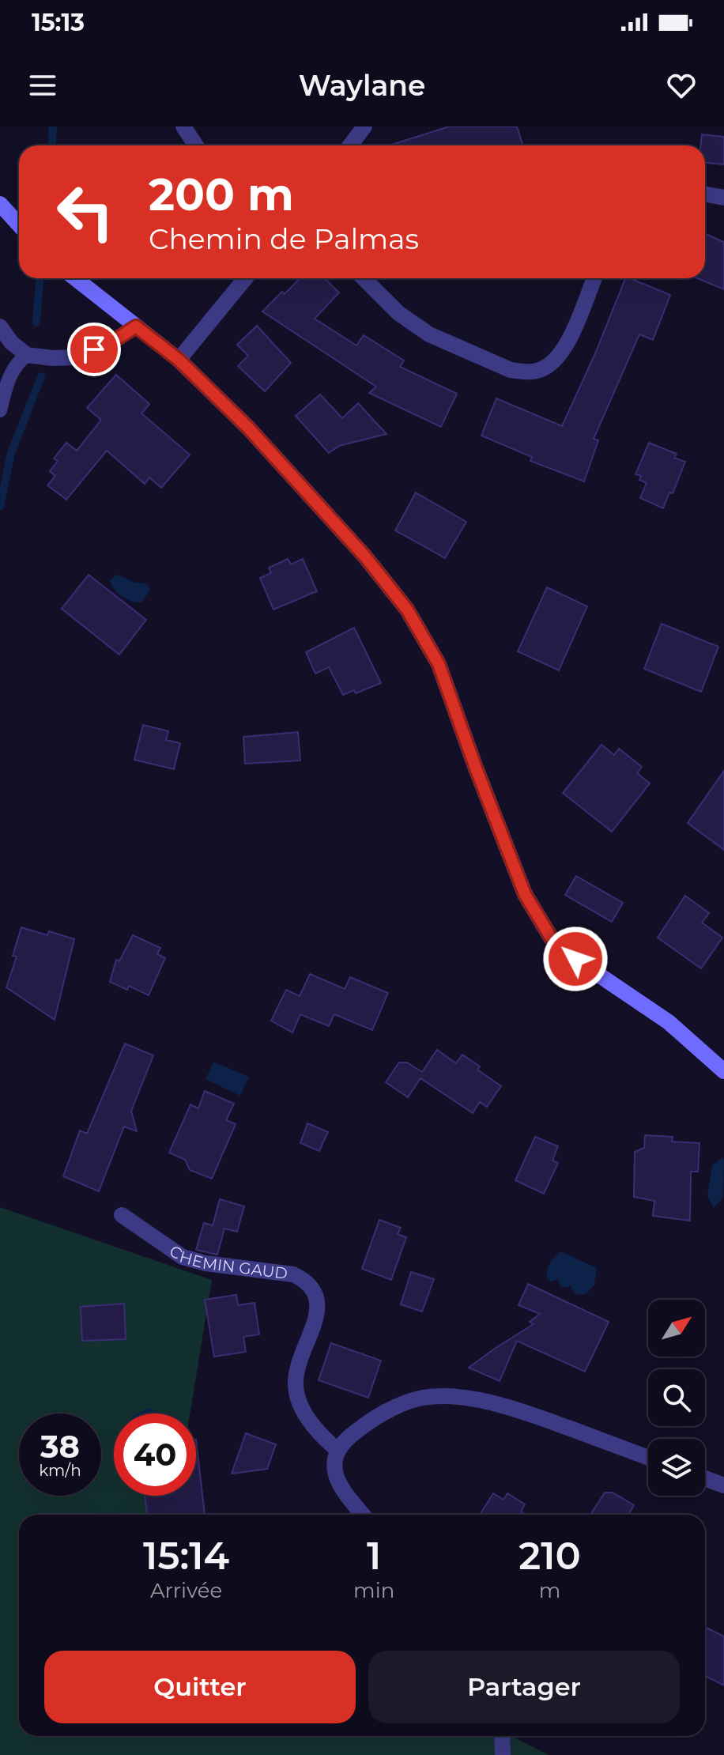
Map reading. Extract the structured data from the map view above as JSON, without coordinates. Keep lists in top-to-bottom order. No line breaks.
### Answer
{"streets":{"street":["CHEMIN GAUD"]},"north":"top right","page":{"status":"15:13","header":"Waylane","turn":["200 m","Chemin de Palmas"],"speed":"38 km/h","limit":"40","eta":["15:14","Arrivée","1","min","210","m"],"buttons":["Quitter","Partager"]}}
